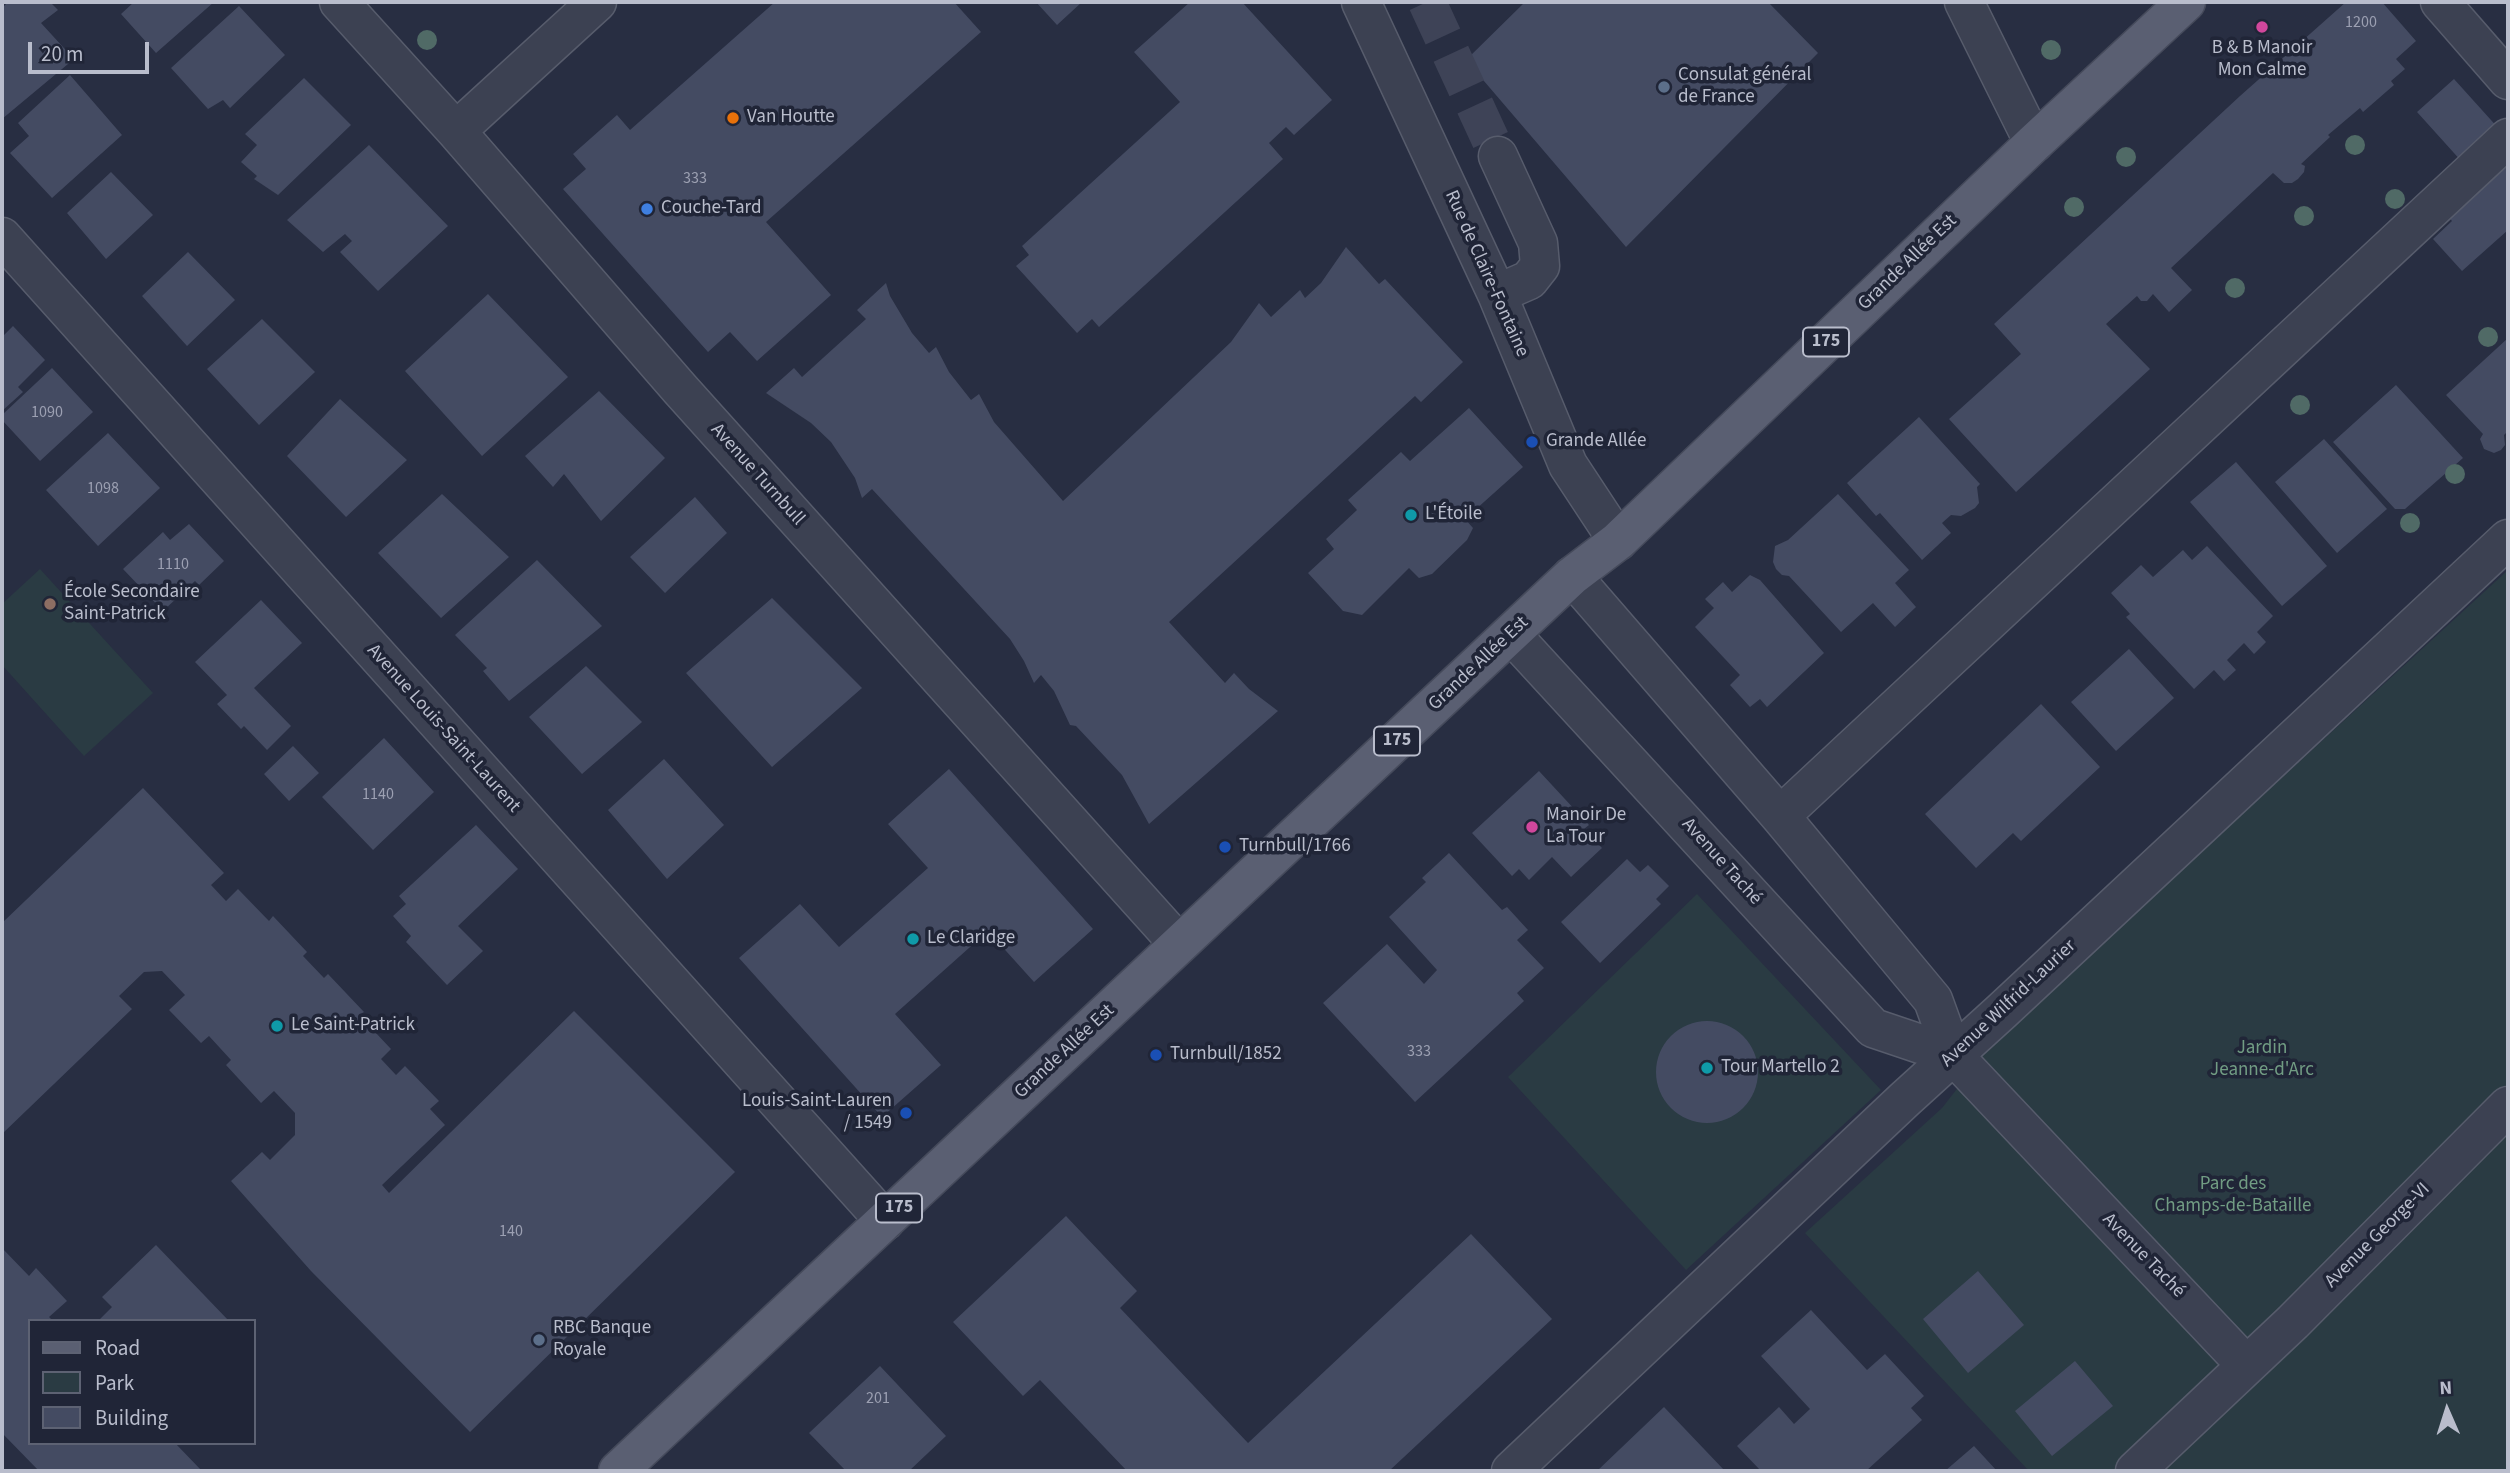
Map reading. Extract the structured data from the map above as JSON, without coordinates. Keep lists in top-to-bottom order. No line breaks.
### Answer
{"streets":{"main road":["Grande Allée Est","175"],"street":["Rue de Claire-Fontaine","Avenue Turnbull","Avenue Louis-Saint-Laurent","Avenue Taché","Avenue Wilfrid-Laurier","Avenue George-VI"]},"crossings":[["Grande Allée Est","Rue de Claire-Fontaine"],["Grande Allée Est","Avenue Turnbull"],["Grande Allée Est","Avenue Louis-Saint-Laurent"],["Grande Allée Est","Avenue Taché"],["Avenue Taché","Avenue Wilfrid-Laurier"],["Avenue Taché","Avenue George-VI"]],"parks":["Jardin Jeanne-d'Arc","Parc des Champs-de-Bataille"],"places":["B & B Manoir Mon Calme","Consulat général de France","Van Houtte","Couche-Tard","Grande Allée","L'Étoile","École Secondaire Saint-Patrick","Manoir De La Tour","Turnbull/1766","Le Claridge","Le Saint-Patrick","Turnbull/1852","Tour Martello 2","Louis-Saint-Lauren / 1549","RBC Banque Royale"],"house_numbers":["1200","333","1090","1098","1110","1140","333","140","201"],"legend":["Road","Park","Building"],"scale_bar":"20 m","north":"top"}
